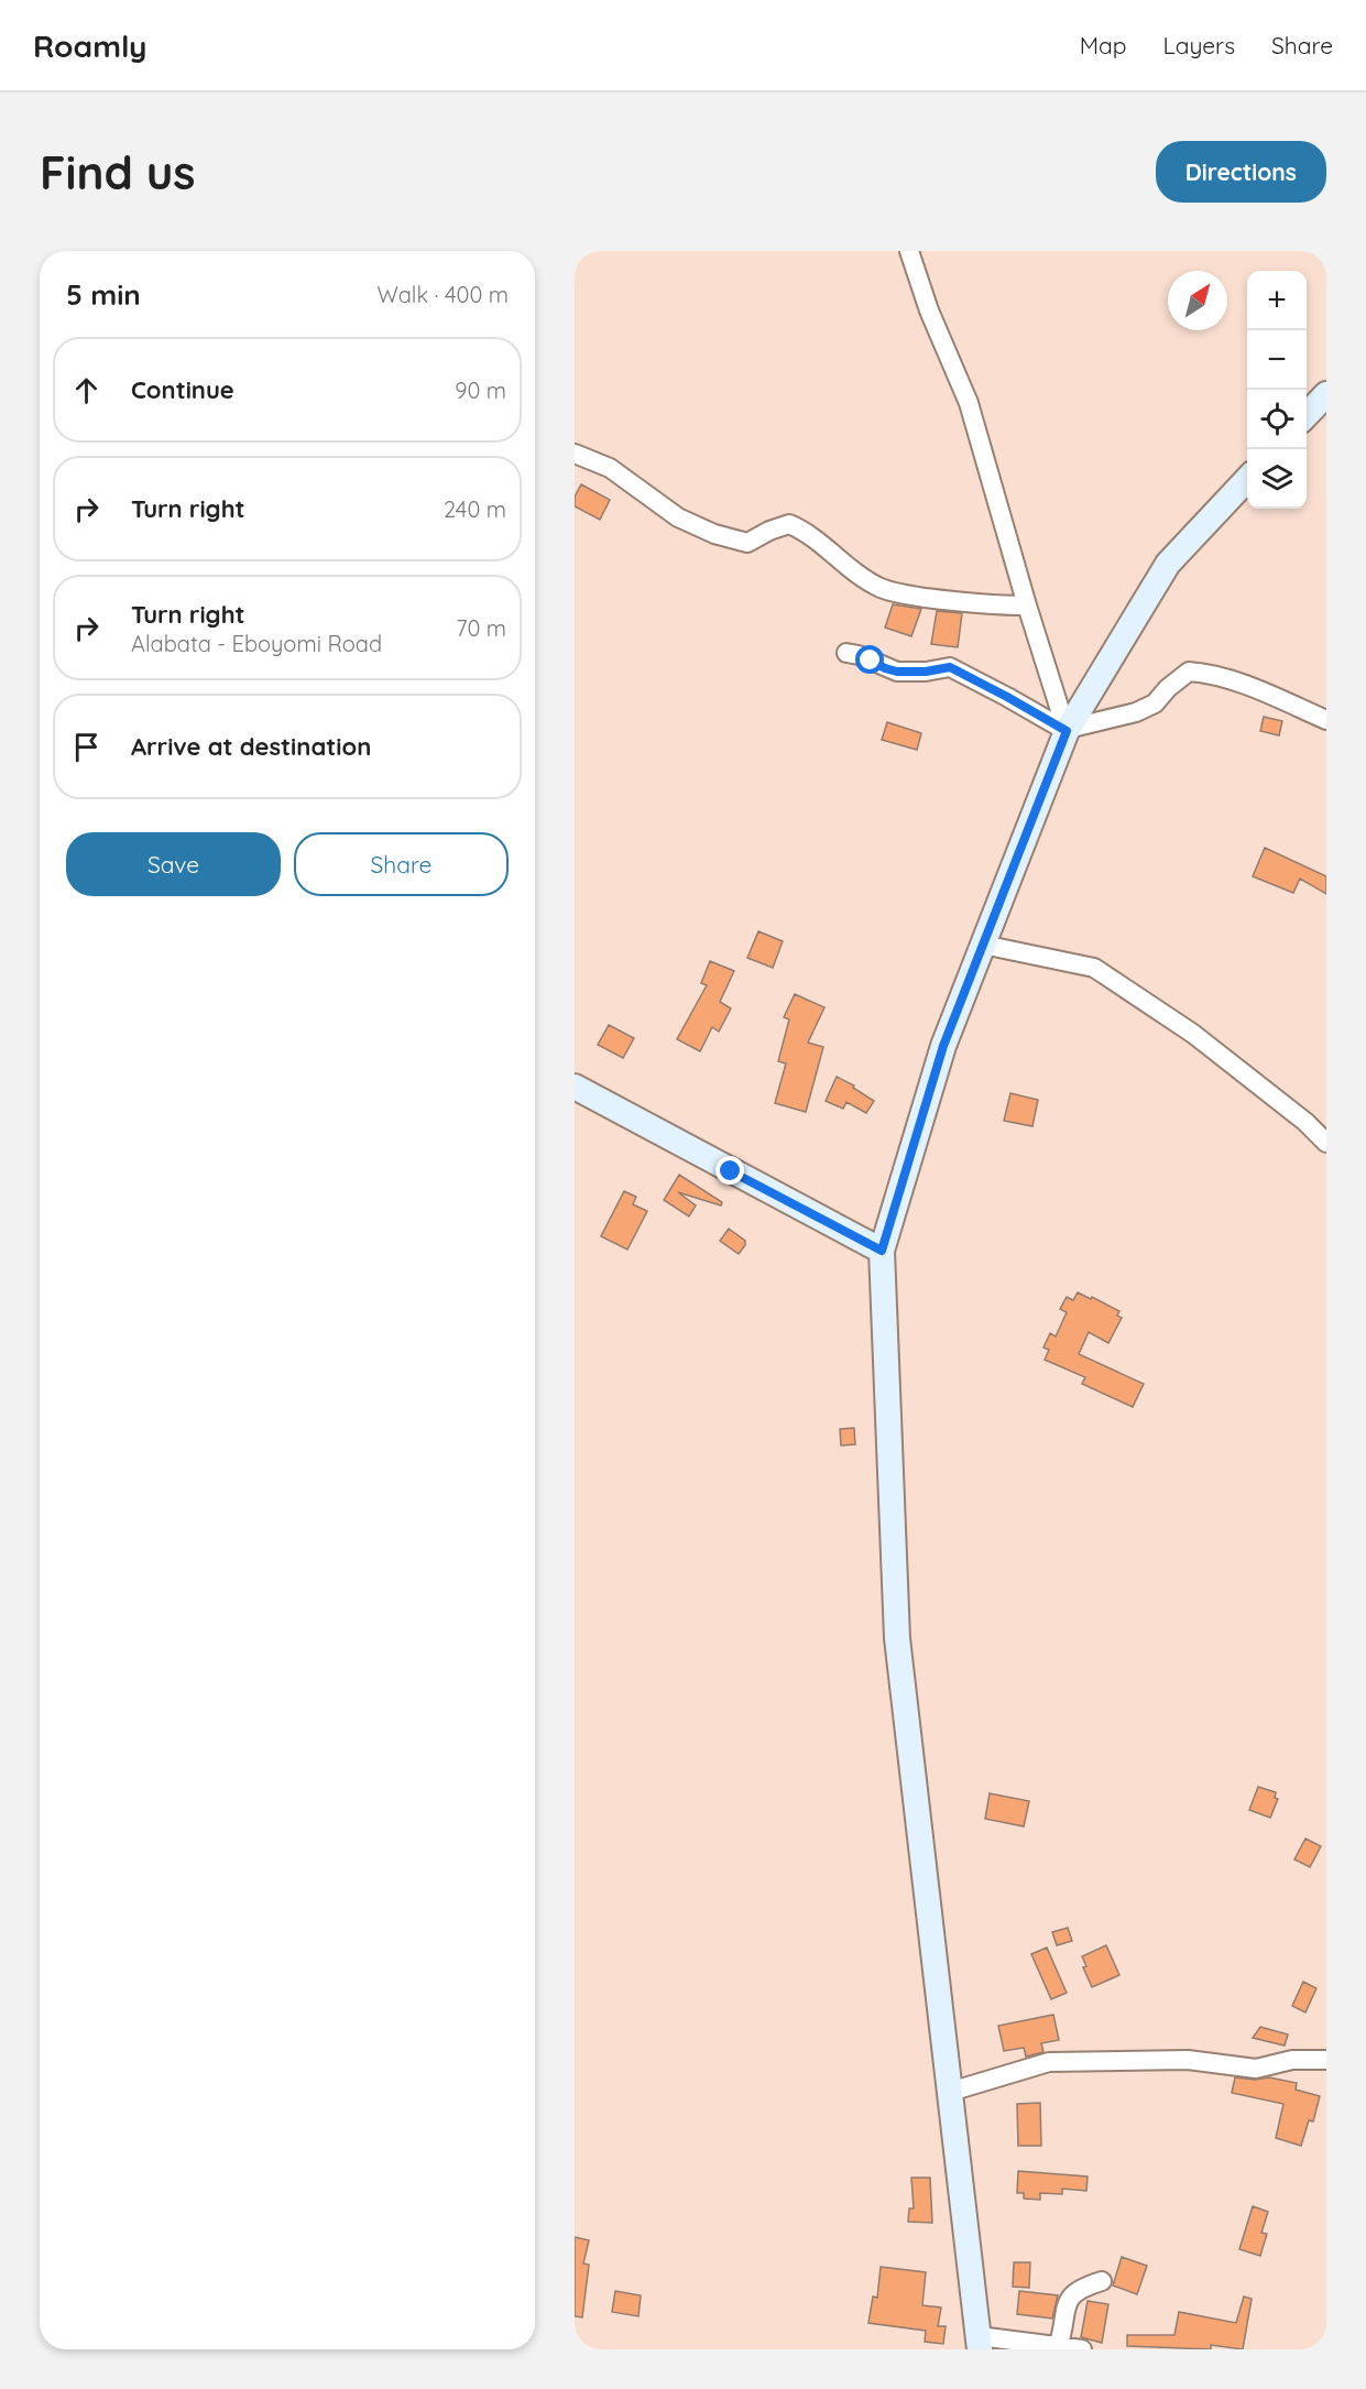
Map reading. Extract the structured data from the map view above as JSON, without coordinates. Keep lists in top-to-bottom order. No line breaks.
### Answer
{"north":"top right","page":{"header":"Roamly","nav":["Map","Layers","Share"],"buttons":["Directions",["Save","Share"]],"title":"Find us","heading":["5 min","Walk · 400 m"],"map_buttons":["+","−"],"list":[["Continue","90 m"],["Turn right","240 m"],["Turn right","Alabata - Eboyomi Road","70 m"],"Arrive at destination"]}}
